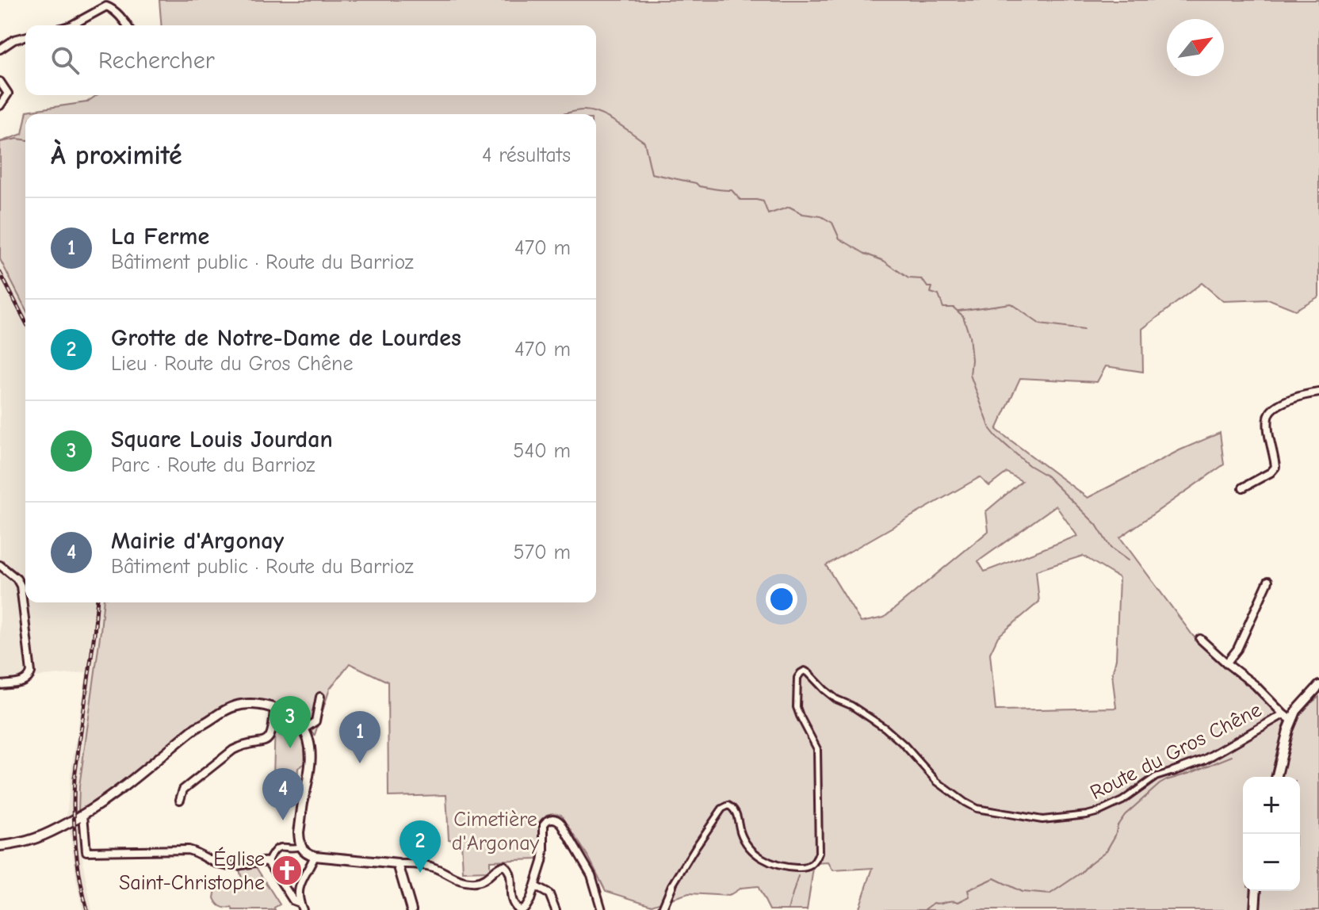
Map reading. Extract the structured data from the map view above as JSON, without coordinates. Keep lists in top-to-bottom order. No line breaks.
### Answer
{"streets":{"street":["Route du Gros Chêne"]},"parks":["Cimetière d'Argonay"],"places":{"church":["Église Saint-Christophe"]},"north":"top right","page":{"search":"Rechercher","heading":["À proximité","4 résultats"],"list":[{"mark":"1","name":"La Ferme","note":"Bâtiment public · Route du Barrioz","value":"470 m"},{"mark":"2","name":"Grotte de Notre-Dame de Lourdes","note":"Lieu · Route du Gros Chêne","value":"470 m"},{"mark":"3","name":"Square Louis Jourdan","note":"Parc · Route du Barrioz","value":"540 m"},{"mark":"4","name":"Mairie d'Argonay","note":"Bâtiment public · Route du Barrioz","value":"570 m"}],"pins":["3","1","4","2"],"map_buttons":["+","−"]}}
